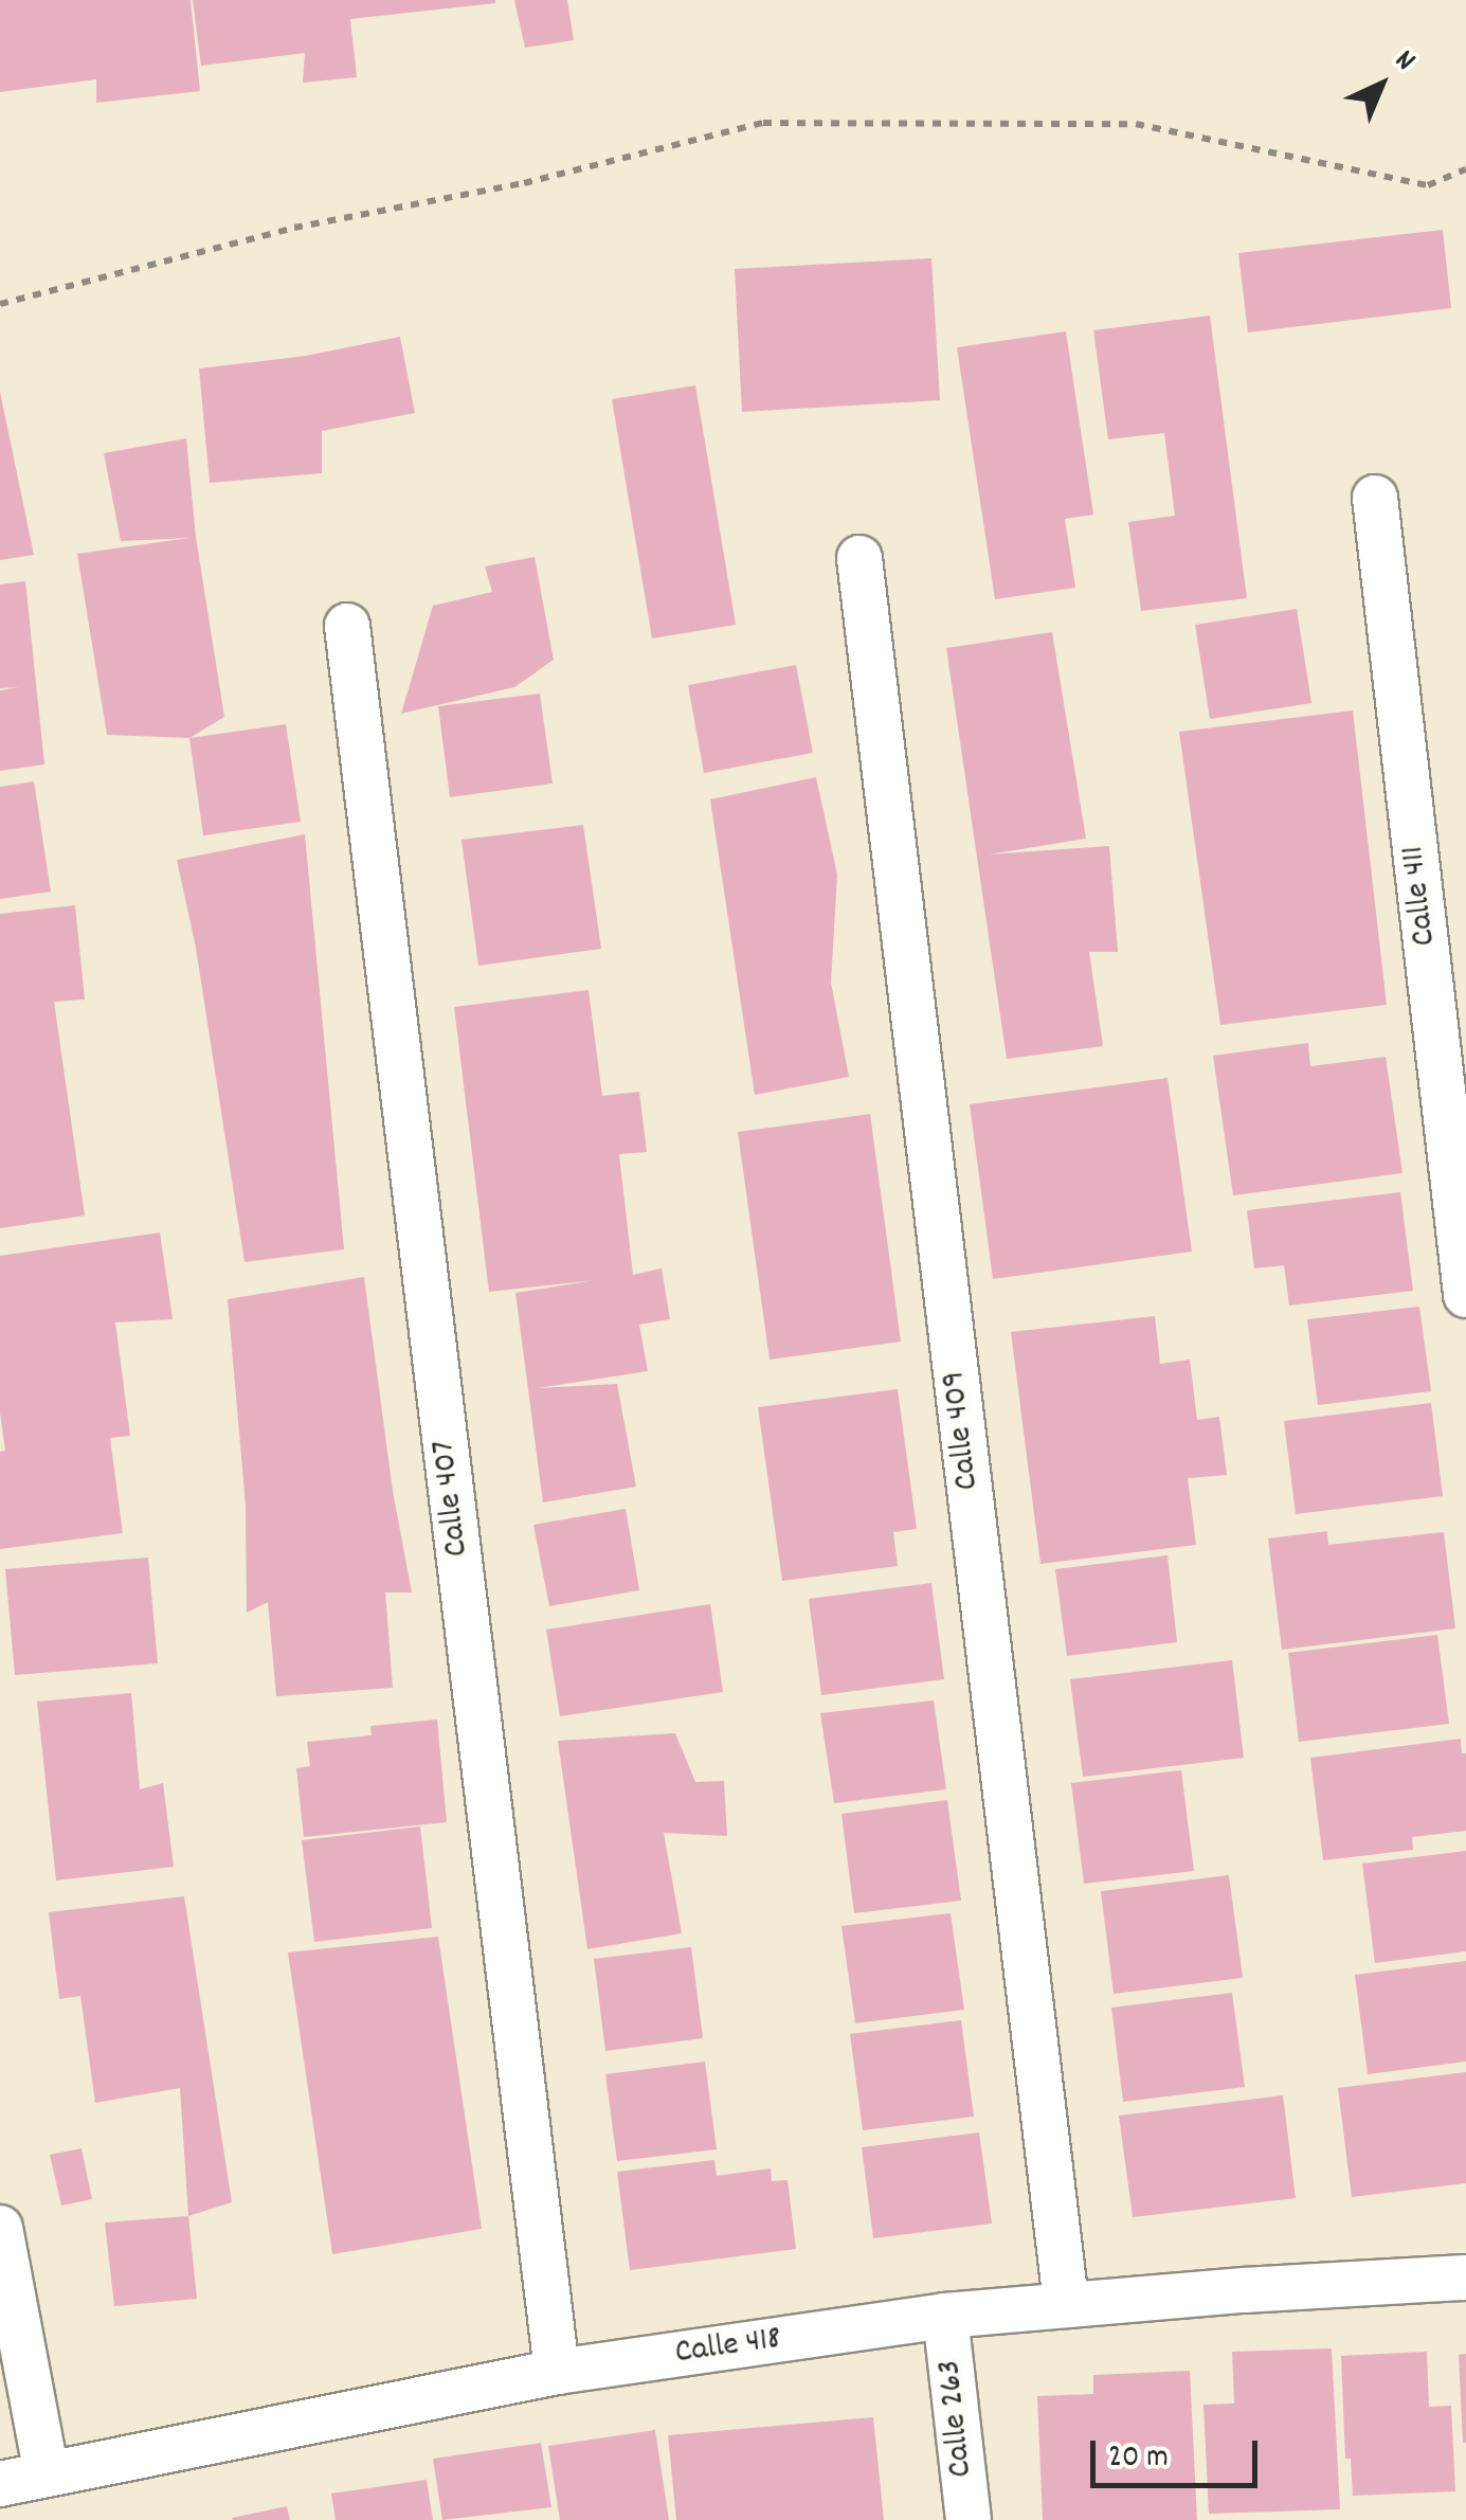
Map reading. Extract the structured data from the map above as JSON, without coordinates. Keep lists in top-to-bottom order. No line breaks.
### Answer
{"streets":{"street":["Calle 411","Calle 409","Calle 407","Calle 418","Calle 263"]},"crossings":[["Calle 409","Calle 418"],["Calle 407","Calle 418"],["Calle 418","Calle 263"]],"scale_bar":"20 m","north":"top right"}
